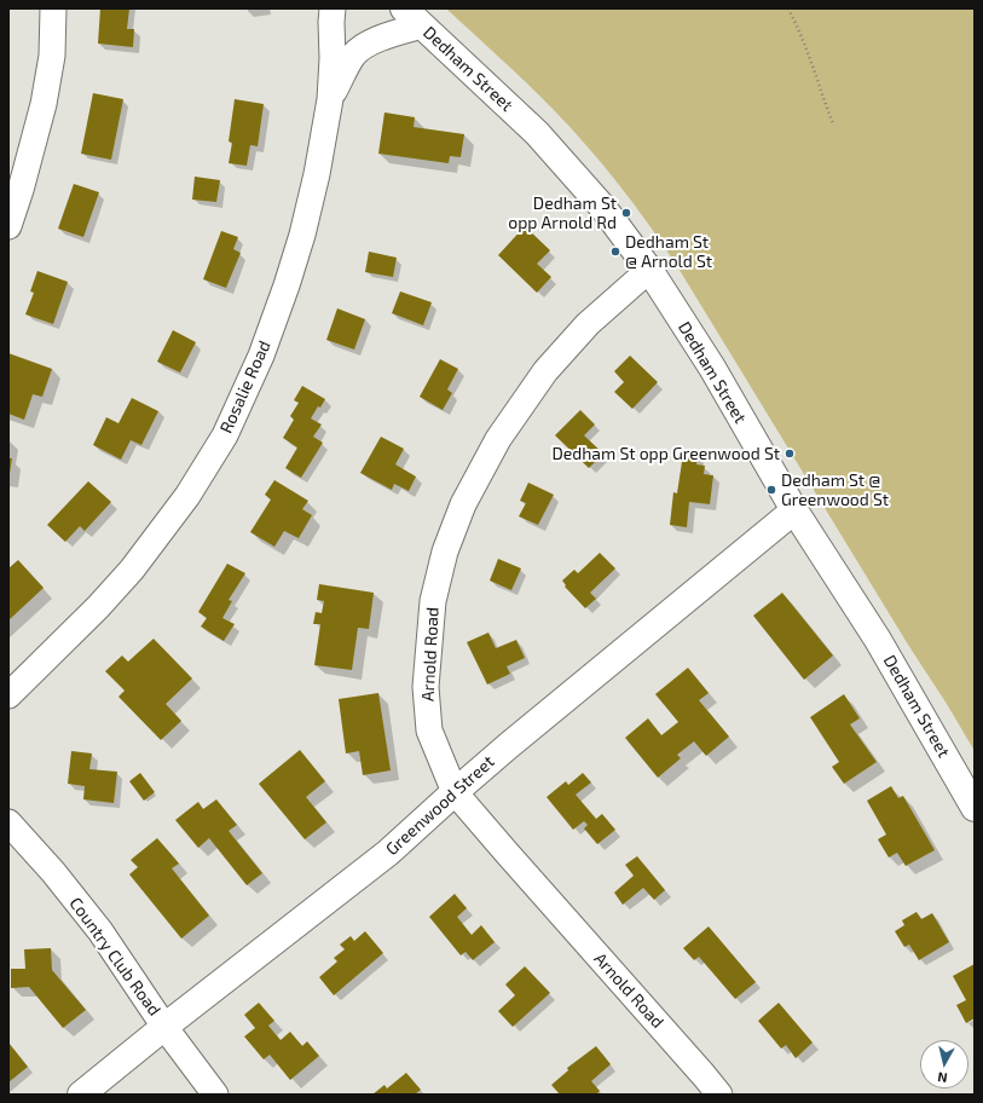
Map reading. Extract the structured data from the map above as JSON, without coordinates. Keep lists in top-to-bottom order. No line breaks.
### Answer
{"streets":{"main road":["Dedham Street","Greenwood Street"],"street":["Rosalie Road","Arnold Road","Country Club Road"]},"crossings":[["Dedham Street","Arnold Road"],["Dedham Street","Greenwood Street"],["Arnold Road","Greenwood Street"],["Greenwood Street","Country Club Road"]],"places":["Dedham St opp Arnold Rd","Dedham St @ Arnold St","Dedham St opp Greenwood St","Dedham St @ Greenwood St"],"north":"bottom"}
